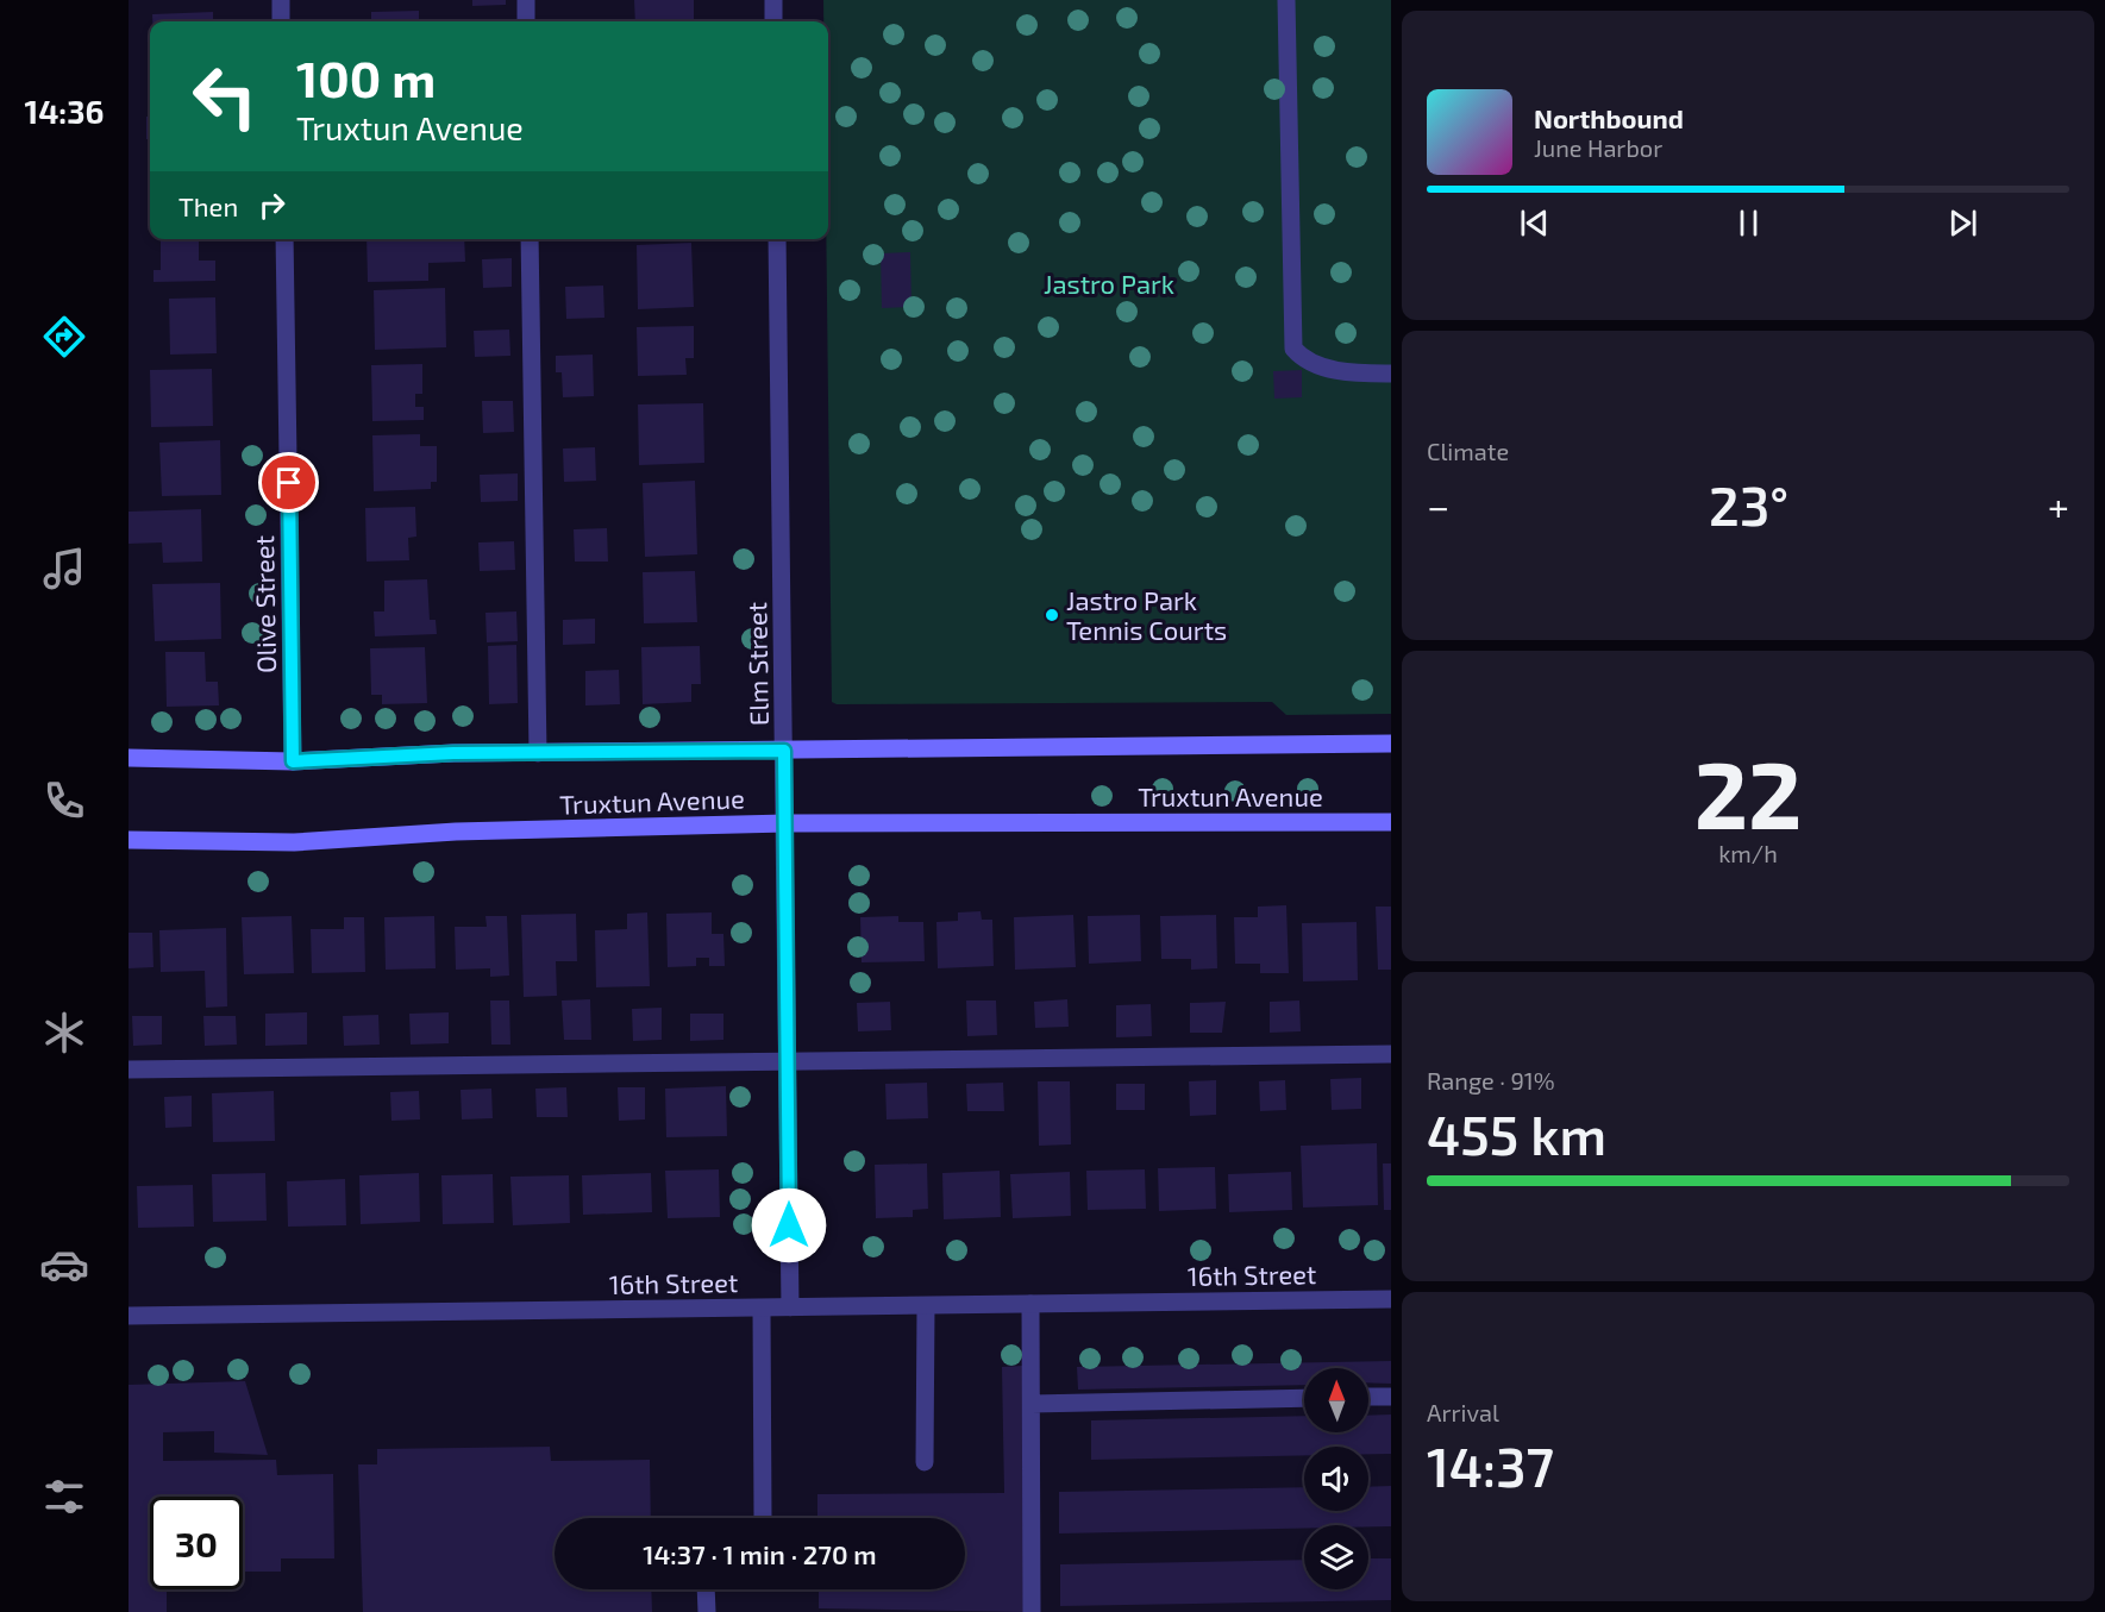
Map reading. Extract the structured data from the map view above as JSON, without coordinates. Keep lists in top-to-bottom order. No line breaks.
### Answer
{"streets":{"main road":["Truxtun Avenue"],"street":["Olive Street","Elm Street","16th Street"]},"crossings":[["Olive Street","Truxtun Avenue"],["Elm Street","Truxtun Avenue"],["Elm Street","16th Street"]],"parks":["Jastro Park"],"places":["Jastro Park Tennis Courts"],"north":"top","page":{"tabs":"14:36","turn":["100 m","Truxtun Avenue"],"song":["Northbound","June Harbor"],"then":"Then","tile":["Climate",["22","km/h"],["Range · 91%","455 km"],["Arrival","14:37"]],"heat":["−","23°","+"],"limit":"30","trip":"14:37 · 1 min · 270 m"}}
